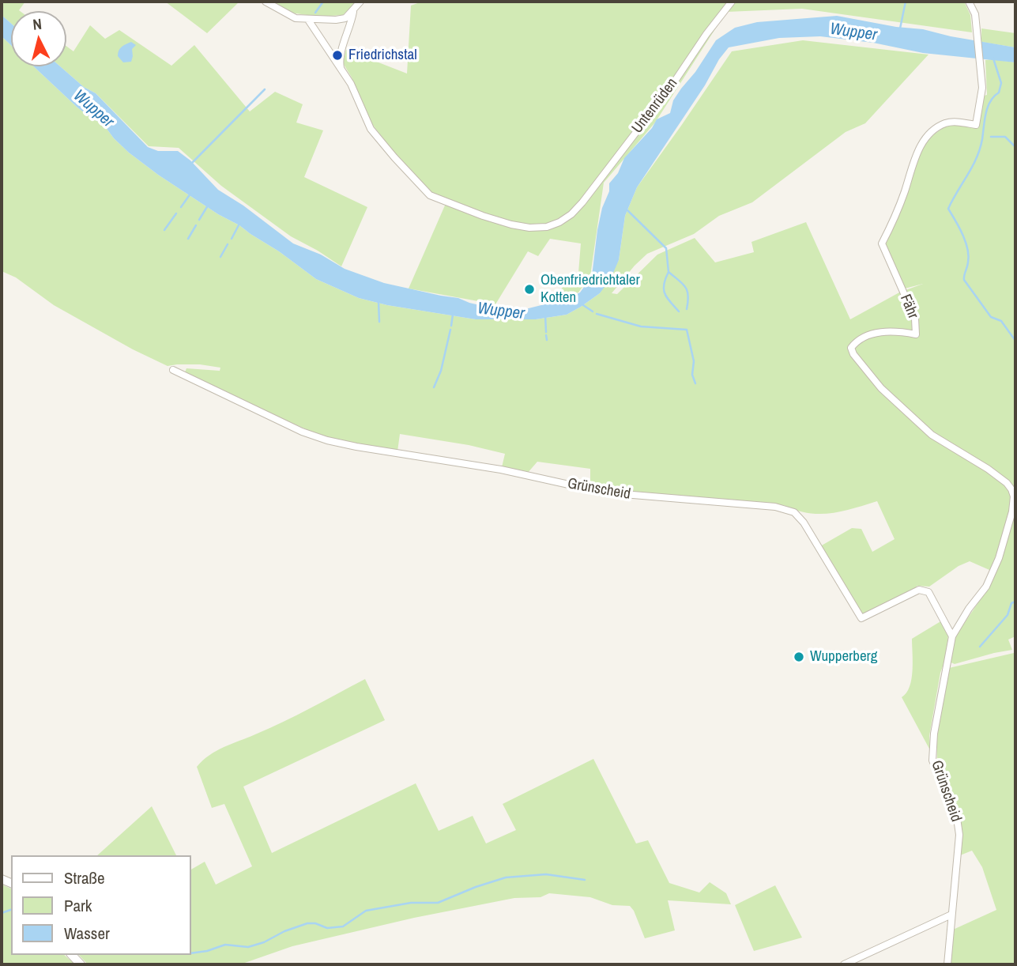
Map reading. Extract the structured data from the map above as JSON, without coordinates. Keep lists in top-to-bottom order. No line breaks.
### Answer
{"streets":{"street":["Untenrüden","Fähr","Grünscheid"]},"crossings":[["Fähr","Grünscheid"]],"water":["Wupper"],"places":["Friedrichstal","Obenfriedrichtaler Kotten","Wupperberg"],"legend":["Straße","Park","Wasser"],"north":"top"}
